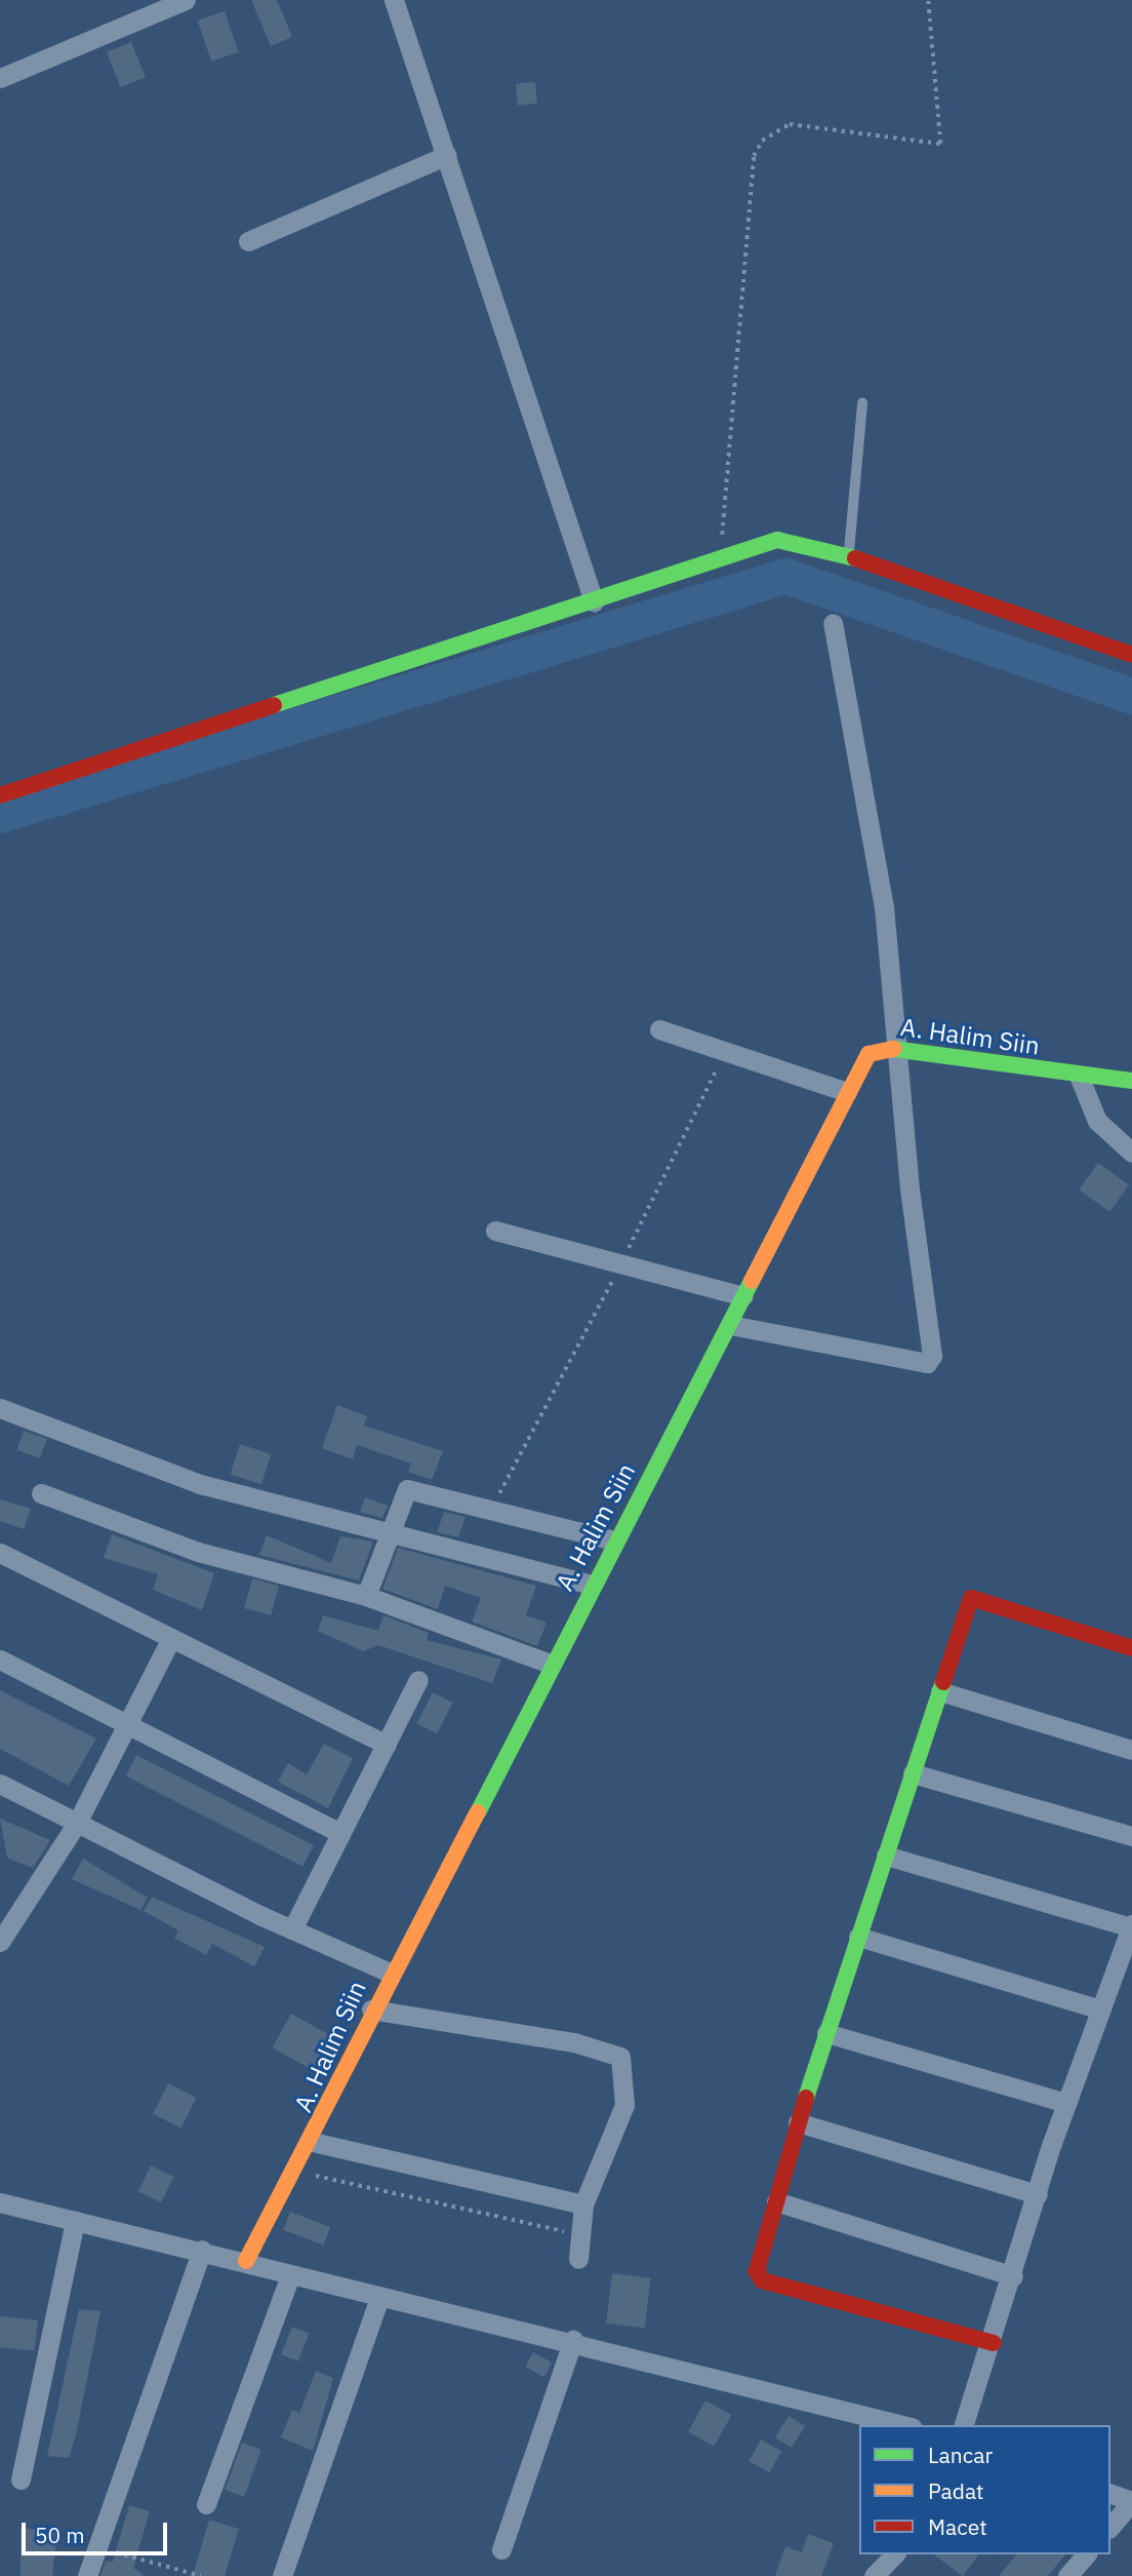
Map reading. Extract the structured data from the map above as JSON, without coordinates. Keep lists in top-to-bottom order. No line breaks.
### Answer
{"streets":{"street":["A. Halim Siin"]},"legend":["Lancar","Padat","Macet"],"scale_bar":"50 m"}
